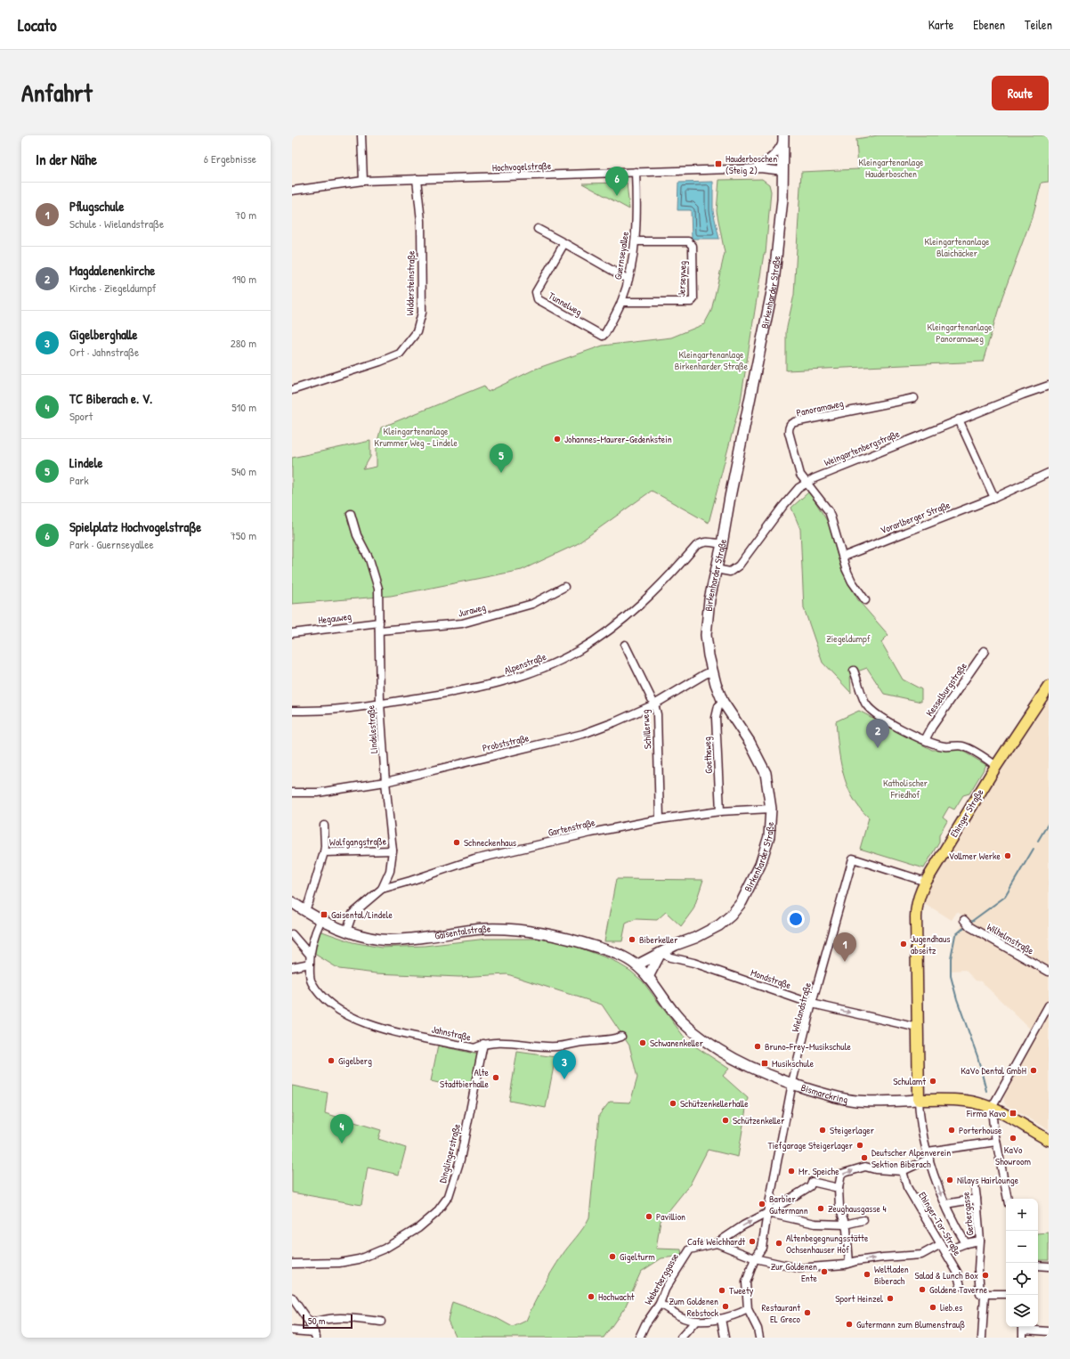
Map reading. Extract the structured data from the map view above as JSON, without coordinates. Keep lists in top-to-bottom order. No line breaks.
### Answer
{"streets":{"main road":["Birkenharder Straße","Ehinger Straße","Gaisentalstraße","Bismarckring"],"street":["Hochvogelstraße","Guernseyallee","Jerseyweg","Widdersteinstraße","Tunnelweg","Panoramaweg","Weingartenbergstraße","Vorarlberger Straße","Juraweg","Hegauweg","Alpenstraße","Kesselburgstraße","Lindelestraße","Schillerweg","Probststraße","Goetheweg","Gartenstraße","Wolfgangstraße","Wilhelmstraße","Mondstraße","Wielandstraße","Jahnstraße","Dinglingerstraße","Gerbergasse","Ehinger-Tor-Straße","Weberberggasse"]},"crossings":[["Hochvogelstraße","Guernseyallee"],["Hochvogelstraße","Widdersteinstraße"],["Hochvogelstraße","Birkenharder Straße"],["Guernseyallee","Jerseyweg"],["Guernseyallee","Tunnelweg"],["Birkenharder Straße","Weingartenbergstraße"],["Birkenharder Straße","Alpenstraße"],["Birkenharder Straße","Probststraße"],["Birkenharder Straße","Goetheweg"],["Birkenharder Straße","Gartenstraße"],["Birkenharder Straße","Gaisentalstraße"],["Birkenharder Straße","Mondstraße"],["Birkenharder Straße","Bismarckring"],["Panoramaweg","Weingartenbergstraße"],["Juraweg","Lindelestraße"],["Hegauweg","Lindelestraße"],["Alpenstraße","Lindelestraße"],["Lindelestraße","Probststraße"],["Lindelestraße","Gartenstraße"],["Lindelestraße","Wolfgangstraße"],["Lindelestraße","Gaisentalstraße"],["Schillerweg","Probststraße"],["Schillerweg","Gartenstraße"],["Goetheweg","Gartenstraße"],["Ehinger Straße","Mondstraße"],["Ehinger Straße","Wielandstraße"],["Ehinger Straße","Bismarckring"],["Wolfgangstraße","Gaisentalstraße"],["Gaisentalstraße","Jahnstraße"],["Gaisentalstraße","Bismarckring"],["Mondstraße","Wielandstraße"],["Wielandstraße","Bismarckring"],["Wielandstraße","Weberberggasse"],["Jahnstraße","Dinglingerstraße"]],"one_way":["Mondstraße"],"parks":["Kleingartenanlage Hauderboschen","Kleingartenanlage Blaichäcker","Kleingartenanlage Panoramaweg","Kleingartenanlage Birkenharder Straße","Kleingartenanlage Krummer Weg - Lindele","Ziegeldumpf","Katholischer Friedhof"],"places":{"transit":["Hauderboschen (Steig 2)","Gaisental/Lindele","Musikschule","Firma Kavo"],"other":["Johannes-Maurer-Gedenkstein","Schneckenhaus","Vollmer Werke","Biberkeller","Jugendhaus abseitz","Schwanenkeller","Bruno-Frey-Musikschule","Gigelberg","KaVo Dental GmbH","Alte Stadtbierhalle","Schulamt","Schützenkellerhalle","Schützenkeller","Steigerlager","Porterhouse","KaVo Showroom","Tiefgarage Steigerlager","Deutscher Alpenverein Sektion Biberach","Mr. Speiche","Nilays Hairlounge","Barbier Gutermann","Zeughausgasse 4","Pavillion","Café Weichhardt","Altenbegegnungsstätte Ochsenhauser Hof","Gigelturm","Zur Goldenen Ente","Weltladen Biberach","Salad & Lunch Box","Goldene Taverne","Tweety","Hochwacht","Sport Heinzel","Zum Goldenen Rebstock","lieb.es","Restaurant EL Greco","Gutermann zum Blumenstrauß"]},"scale_bar":"50 m","page":{"header":"Locato","nav":["Karte","Ebenen","Teilen"],"title":"Anfahrt","buttons":"Route","heading":["In der Nähe","6 Ergebnisse"],"pins":["6","5","2","1","3","4"],"list":[{"mark":"1","name":"Pflugschule","note":"Schule · Wielandstraße","value":"70 m"},{"mark":"2","name":"Magdalenenkirche","note":"Kirche · Ziegeldumpf","value":"190 m"},{"mark":"3","name":"Gigelberghalle","note":"Ort · Jahnstraße","value":"280 m"},{"mark":"4","name":"TC Biberach e. V.","note":"Sport","value":"510 m"},{"mark":"5","name":"Lindele","note":"Park","value":"540 m"},{"mark":"6","name":"Spielplatz Hochvogelstraße","note":"Park · Guernseyallee","value":"750 m"}],"map_buttons":["+","−"],"scale":"50 m"}}
